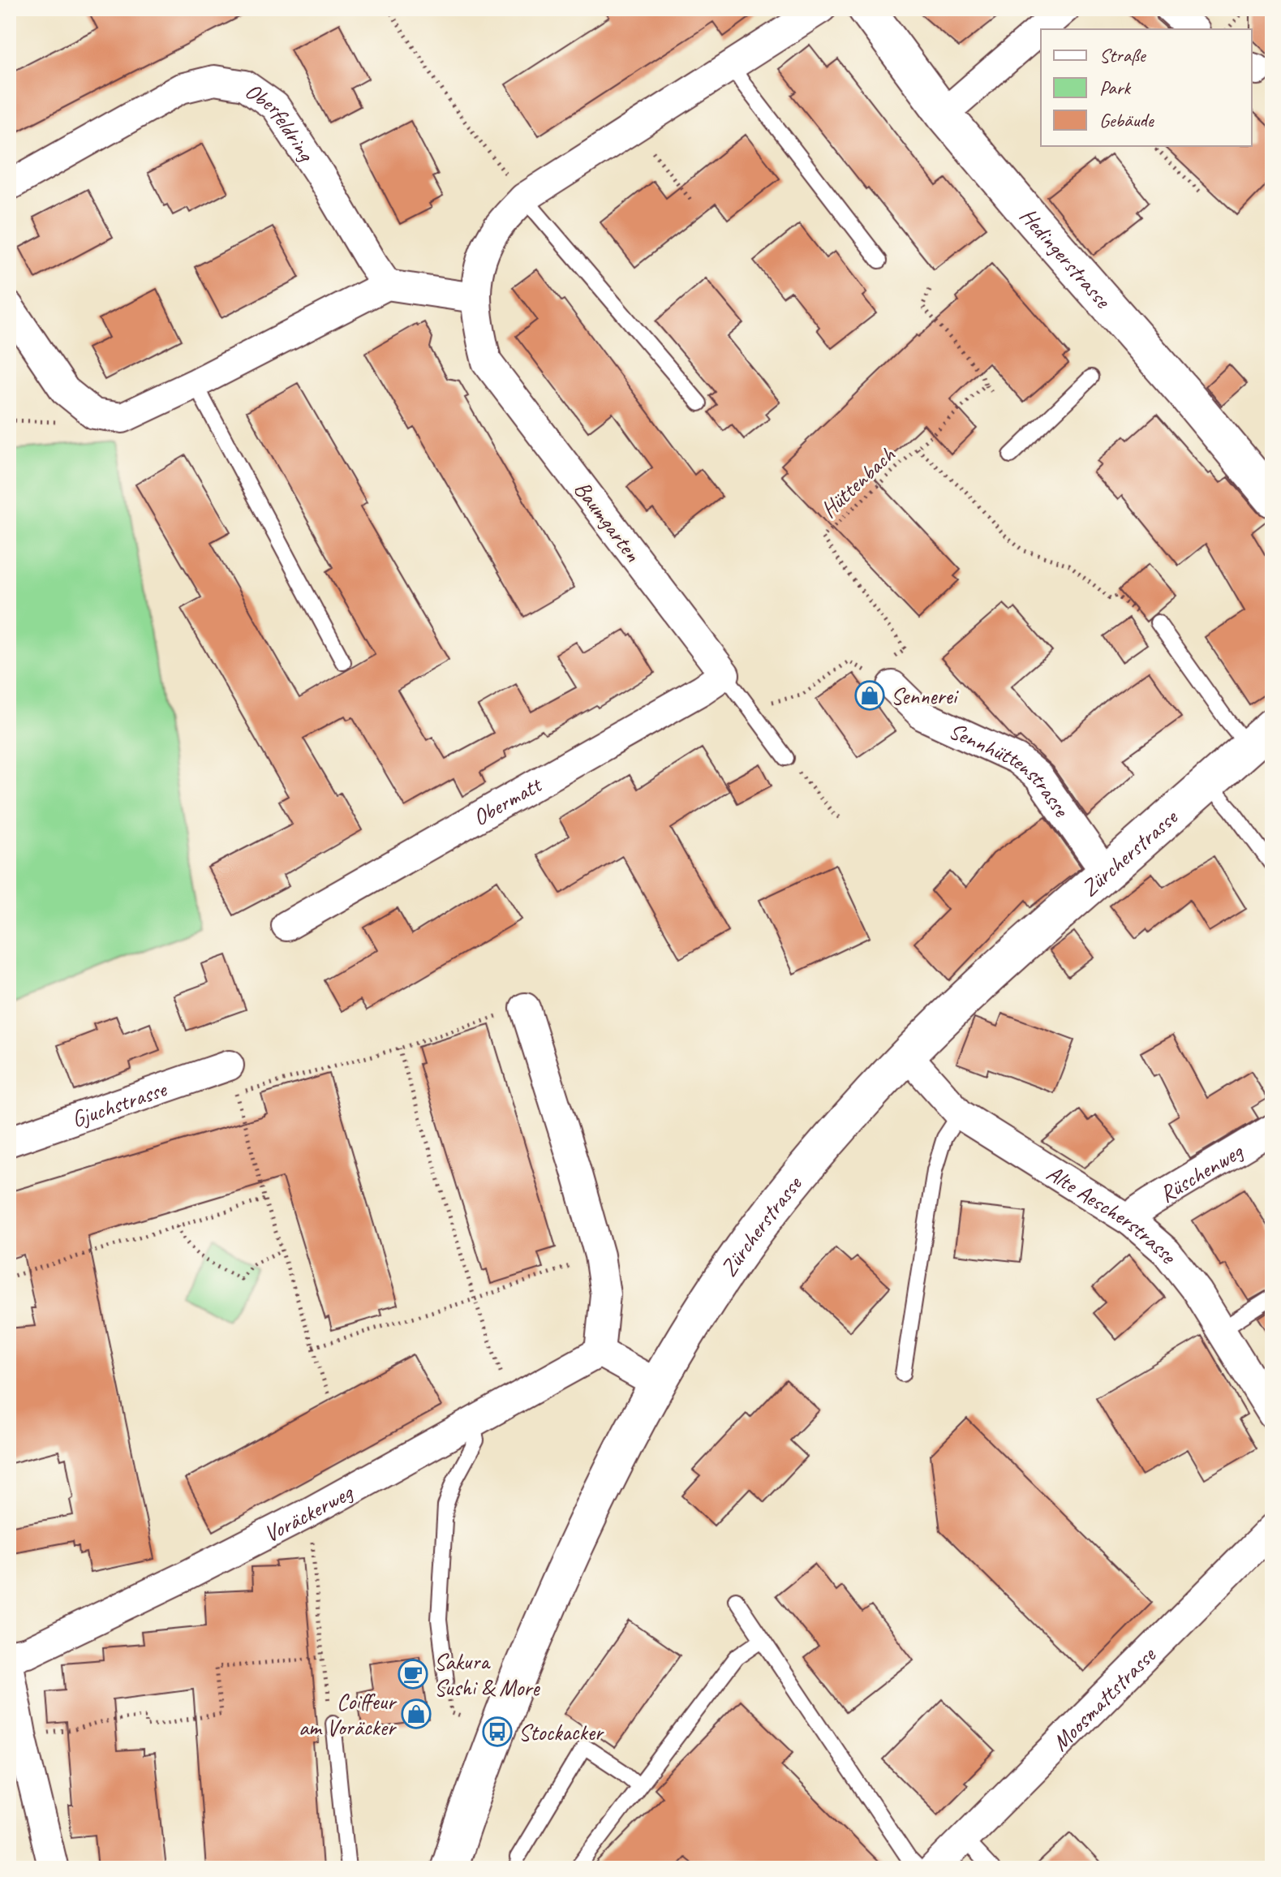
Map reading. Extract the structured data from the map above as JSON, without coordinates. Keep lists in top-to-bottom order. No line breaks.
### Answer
{"streets":{"street":["Oberfeldring","Hedingerstrasse","Baumgarten","Sennhüttenstrasse","Obermatt","Zürcherstrasse","Gjuchstrasse","Rüschenweg","Alte Aescherstrasse","Voräckerweg","Moosmattstrasse"],"path":["Hüttenbach"]},"crossings":[["Hüttenbach","Sennhüttenstrasse"],["Baumgarten","Obermatt"],["Sennhüttenstrasse","Zürcherstrasse"],["Zürcherstrasse","Alte Aescherstrasse"],["Rüschenweg","Alte Aescherstrasse"]],"places":{"shop":["Sennerei","Coiffeur am Voräcker"],"cafe":["Sakura Sushi & More"],"bus stop":["Stockacker"]},"legend":["Straße","Park","Gebäude"]}
